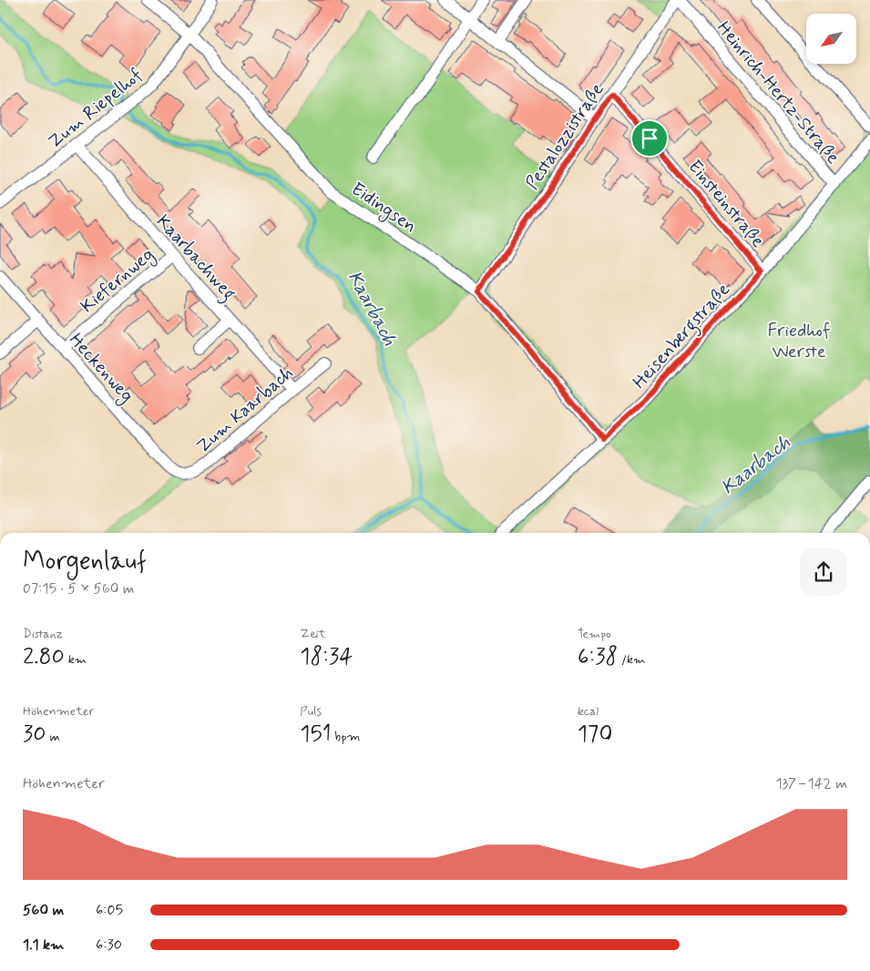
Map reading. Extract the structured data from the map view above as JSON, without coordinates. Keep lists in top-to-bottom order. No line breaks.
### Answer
{"streets":{"street":["Heinrich-Hertz-Straße","Zum Riepelhof","Pestalozzistraße","Einsteinstraße","Eidingsen","Kaarbachweg","Kiefernweg","Heisenbergstraße","Heckenweg","Zum Kaarbach"]},"crossings":[["Heinrich-Hertz-Straße","Pestalozzistraße"],["Heinrich-Hertz-Straße","Heisenbergstraße"],["Zum Riepelhof","Eidingsen"],["Zum Riepelhof","Kaarbachweg"],["Pestalozzistraße","Einsteinstraße"],["Pestalozzistraße","Eidingsen"],["Einsteinstraße","Heisenbergstraße"],["Eidingsen","Heisenbergstraße"],["Kaarbachweg","Kiefernweg"],["Kaarbachweg","Zum Kaarbach"],["Kiefernweg","Heckenweg"],["Heckenweg","Zum Kaarbach"]],"water":["Kaarbach"],"parks":["Friedhof Werste"],"north":"bottom left","page":{"heading":["Morgenlauf","07:15 · 5 × 560 m"],"stats":[["Distanz","2.80 km"],["Zeit","18:34"],["Tempo","6:38 /km"],["Höhenmeter","30 m"],["Puls","151 bpm"],["kcal","170"]],"chart":["Höhenmeter","137–142 m"],"list":[{"name":"560 m","note":"6:05"},{"name":"1.1 km","note":"6:30"}]}}
